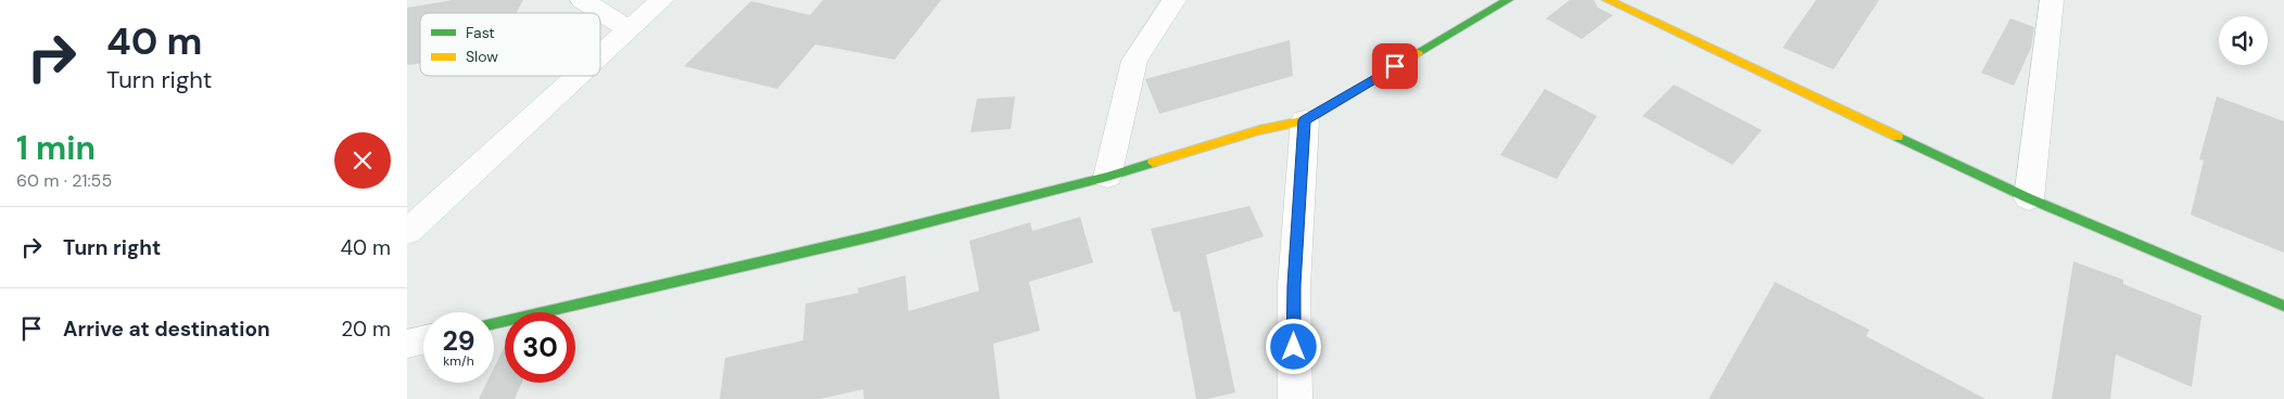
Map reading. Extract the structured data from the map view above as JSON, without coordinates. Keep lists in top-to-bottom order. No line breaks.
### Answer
{"legend":["Fast","Slow"],"page":{"turn":["40 m","Turn right"],"heading":["1 min","60 m · 21:55"],"list":[{"name":"Turn right","value":"40 m"},{"name":"Arrive at destination","value":"20 m"}],"speed":"29 km/h","limit":"30"}}
